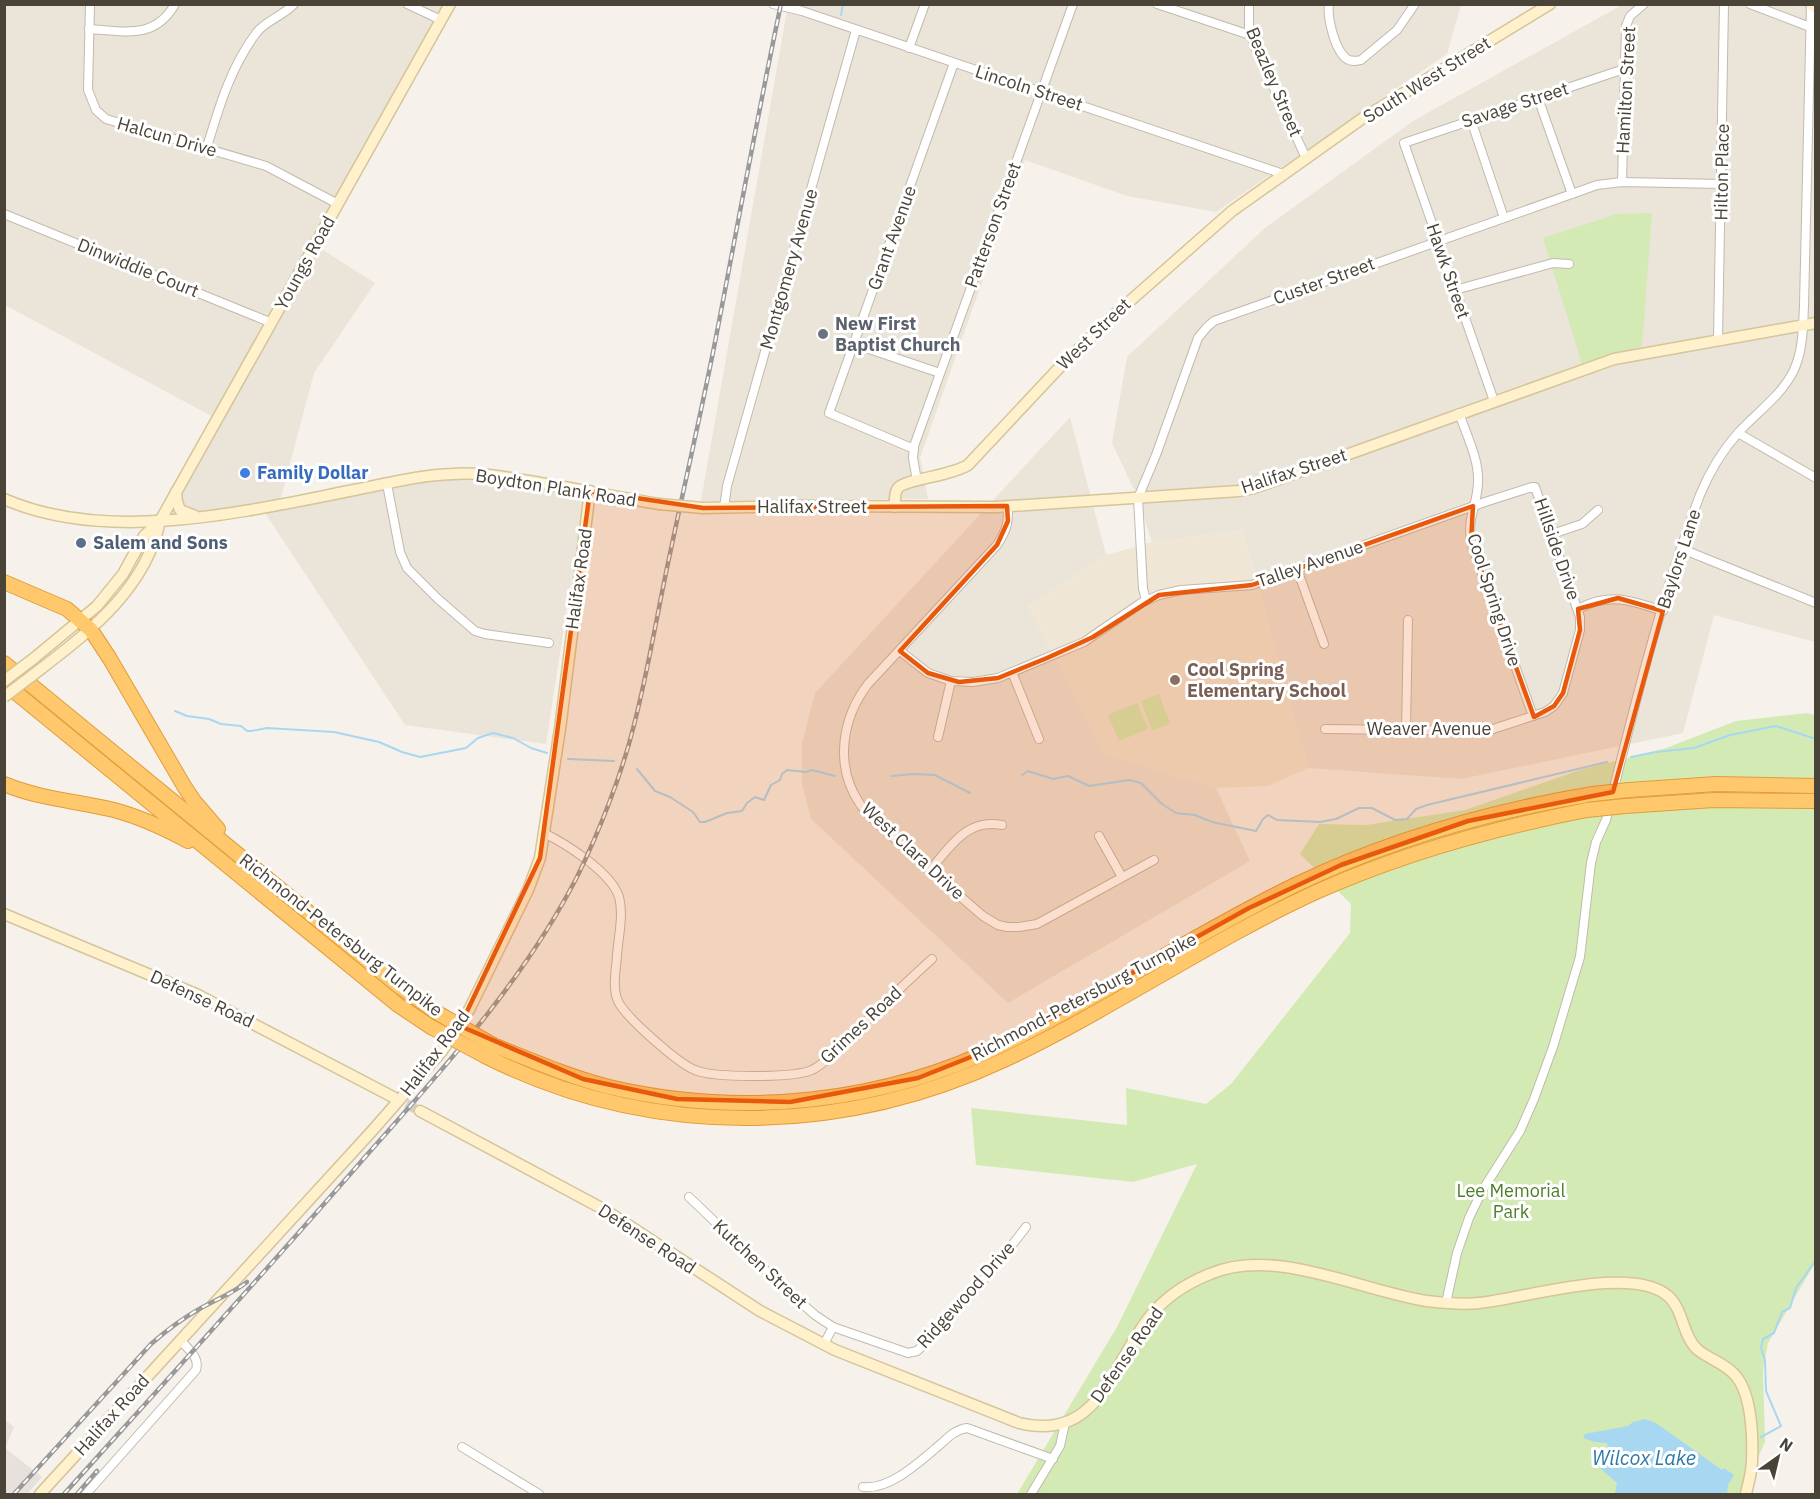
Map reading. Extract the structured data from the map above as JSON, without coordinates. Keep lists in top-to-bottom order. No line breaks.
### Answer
{"streets":{"highway":["Richmond-Petersburg Turnpike"],"street":["South West Street","Beazley Street","Lincoln Street","Hamilton Street","Savage Street","Halcun Drive","Hilton Place","Patterson Street","Grant Avenue","Youngs Road","Dinwiddie Court","Montgomery Avenue","Hawk Street","Custer Street","West Street","Halifax Street","Boydton Plank Road","Hillside Drive","Baylors Lane","Talley Avenue","Halifax Road","Cool Spring Drive","Weaver Avenue","West Clara Drive","Defense Road","Grimes Road","Kutchen Street","Ridgewood Drive"]},"crossings":[["South West Street","Beazley Street"],["South West Street","West Street"],["Beazley Street","West Street"],["Lincoln Street","Patterson Street"],["Lincoln Street","Grant Avenue"],["Lincoln Street","Montgomery Avenue"],["Lincoln Street","West Street"],["Hamilton Street","Savage Street"],["Hamilton Street","Custer Street"],["Savage Street","Hawk Street"],["Halcun Drive","Youngs Road"],["Hilton Place","Custer Street"],["Hilton Place","Halifax Street"],["Patterson Street","Grant Avenue"],["Patterson Street","West Street"],["Youngs Road","Dinwiddie Court"],["Youngs Road","Boydton Plank Road"],["Montgomery Avenue","Halifax Street"],["Hawk Street","Custer Street"],["Hawk Street","Halifax Street"],["Custer Street","Halifax Street"],["Custer Street","Talley Avenue"],["West Street","Halifax Street"],["Halifax Street","Boydton Plank Road"],["Halifax Street","Baylors Lane"],["Halifax Street","Cool Spring Drive"],["Halifax Street","West Clara Drive"],["Boydton Plank Road","Halifax Road"],["Hillside Drive","Talley Avenue"],["Hillside Drive","Weaver Avenue"],["Baylors Lane","Defense Road"],["Talley Avenue","Cool Spring Drive"],["Halifax Road","Grimes Road"],["Cool Spring Drive","Weaver Avenue"],["Kutchen Street","Ridgewood Drive"]],"water":["Wilcox Lake"],"parks":["Lee Memorial Park"],"places":["New First Baptist Church","Family Dollar","Salem and Sons","Cool Spring Elementary School"],"north":"top right"}
